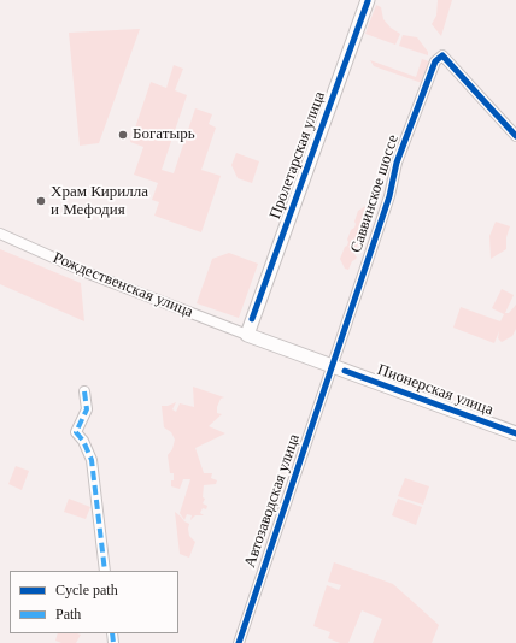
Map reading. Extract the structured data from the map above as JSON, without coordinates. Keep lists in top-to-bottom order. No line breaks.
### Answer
{"streets":{"main road":["Пролетарская улица","Пионерская улица"],"street":["Саввинское шоссе","Рождественская улица","Автозаводская улица"]},"crossings":[["Пролетарская улица","Рождественская улица"],["Пролетарская улица","Пионерская улица"],["Саввинское шоссе","Пионерская улица"],["Саввинское шоссе","Автозаводская улица"],["Рождественская улица","Пионерская улица"],["Пионерская улица","Автозаводская улица"]],"places":["Богатырь","Храм Кирилла и Мефодия"],"legend":["Cycle path","Path"]}
